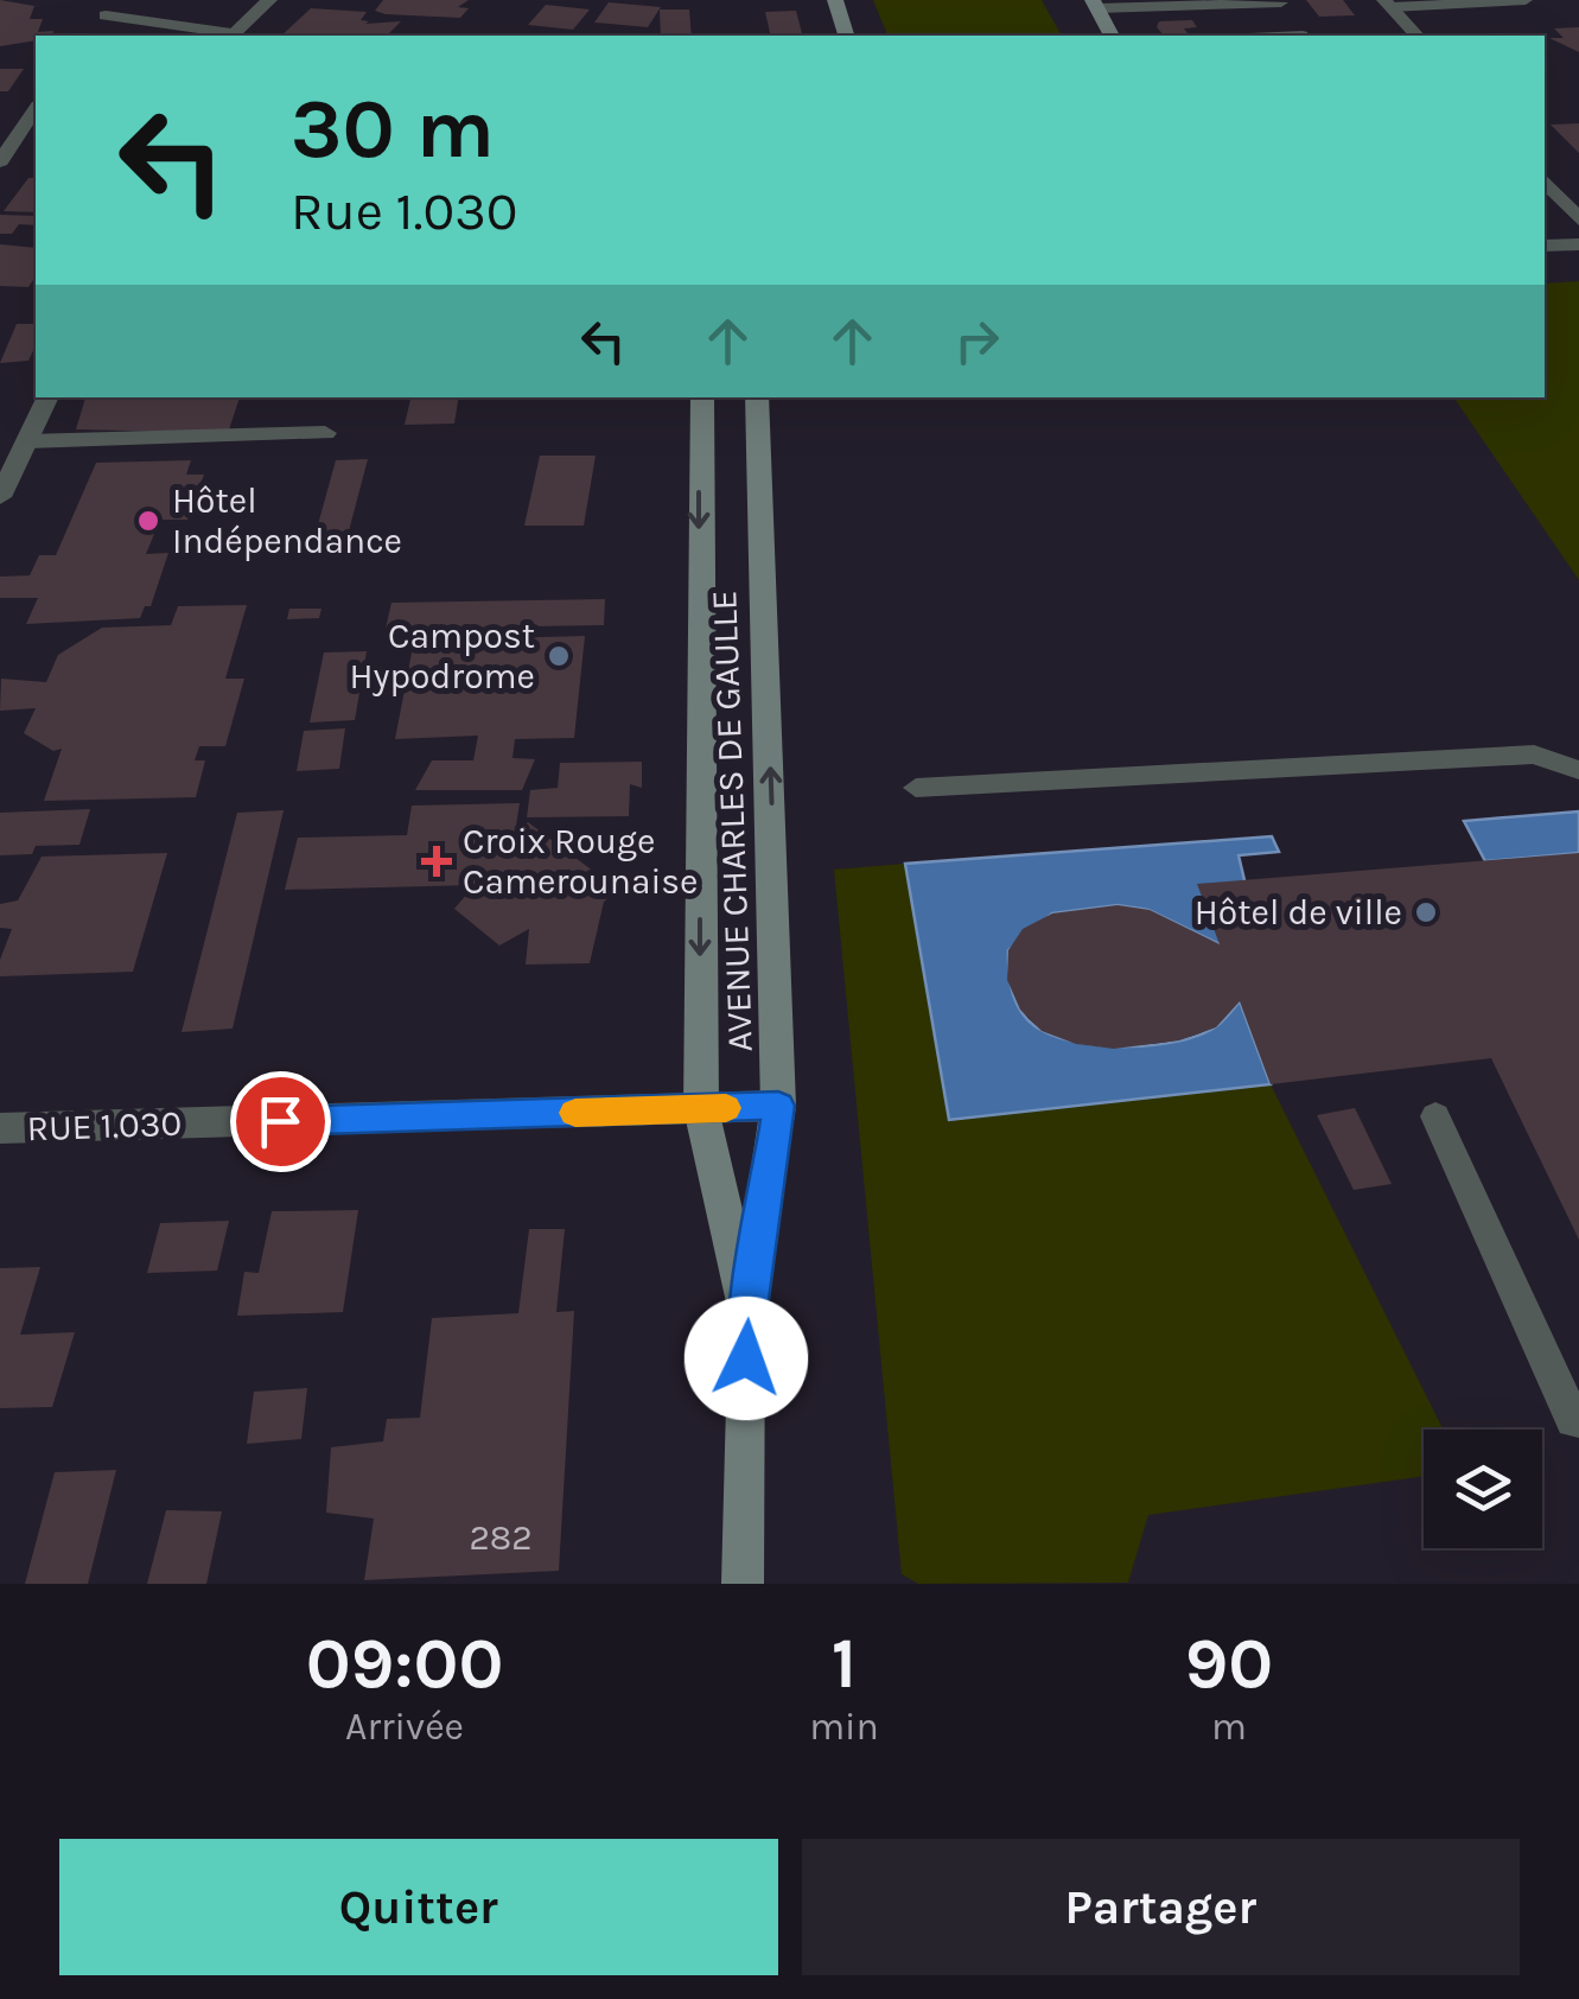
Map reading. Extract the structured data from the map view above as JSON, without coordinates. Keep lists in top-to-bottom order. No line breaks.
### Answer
{"streets":{"main road":["AVENUE CHARLES DE GAULLE"],"street":["RUE 1.030"]},"crossings":[["AVENUE CHARLES DE GAULLE","RUE 1.030"]],"places":{"other":["Hôtel Indépendance","Campost Hypodrome","Hôtel de ville"],"health":["Croix Rouge Camerounaise"]},"house_numbers":["282"],"page":{"turn":["30 m","Rue 1.030"],"eta":["09:00","Arrivée","1","min","90","m"],"buttons":["Quitter","Partager"]}}
